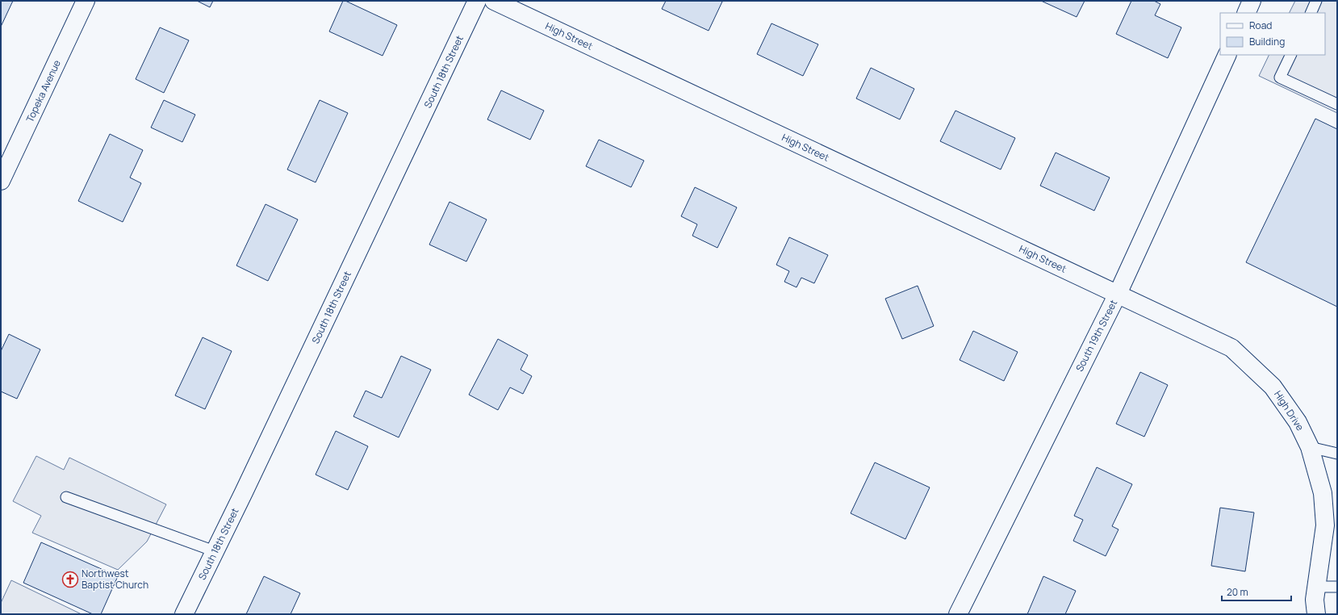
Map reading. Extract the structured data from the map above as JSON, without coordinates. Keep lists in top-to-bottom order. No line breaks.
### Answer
{"streets":{"street":["High Street","South 18th Street","Topeka Avenue","South 19th Street","High Drive"]},"crossings":[["High Street","South 19th Street"],["High Street","High Drive"],["South 19th Street","High Drive"]],"places":{"church":["Northwest Baptist Church"]},"legend":["Road","Building"],"scale_bar":"20 m"}
